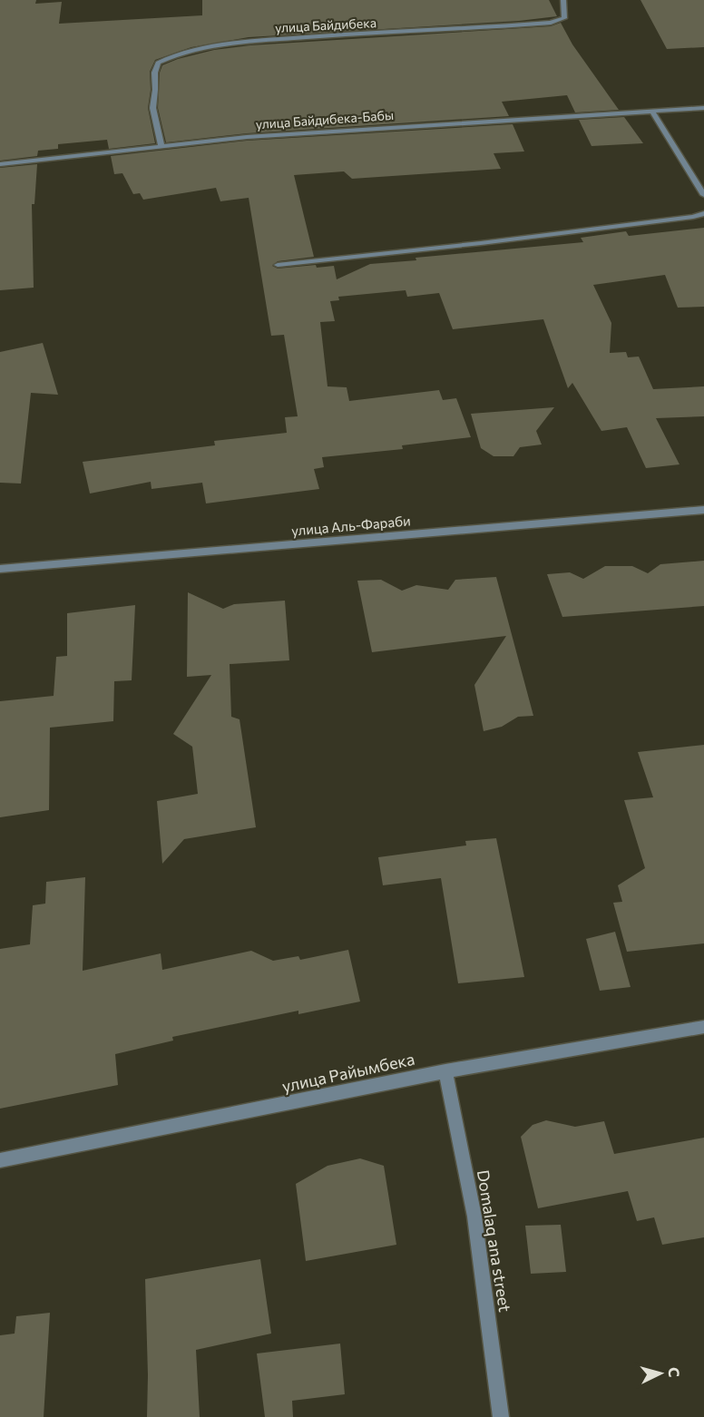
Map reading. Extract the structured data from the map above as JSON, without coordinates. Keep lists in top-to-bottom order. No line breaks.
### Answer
{"streets":{"street":["улица Байдибека","улица Байдибека-Бабы","улица Аль-Фараби","улица Райымбека","Domalaq ana street"]},"crossings":[["улица Байдибека","улица Байдибека-Бабы"],["улица Райымбека","Domalaq ana street"]],"north":"right"}
